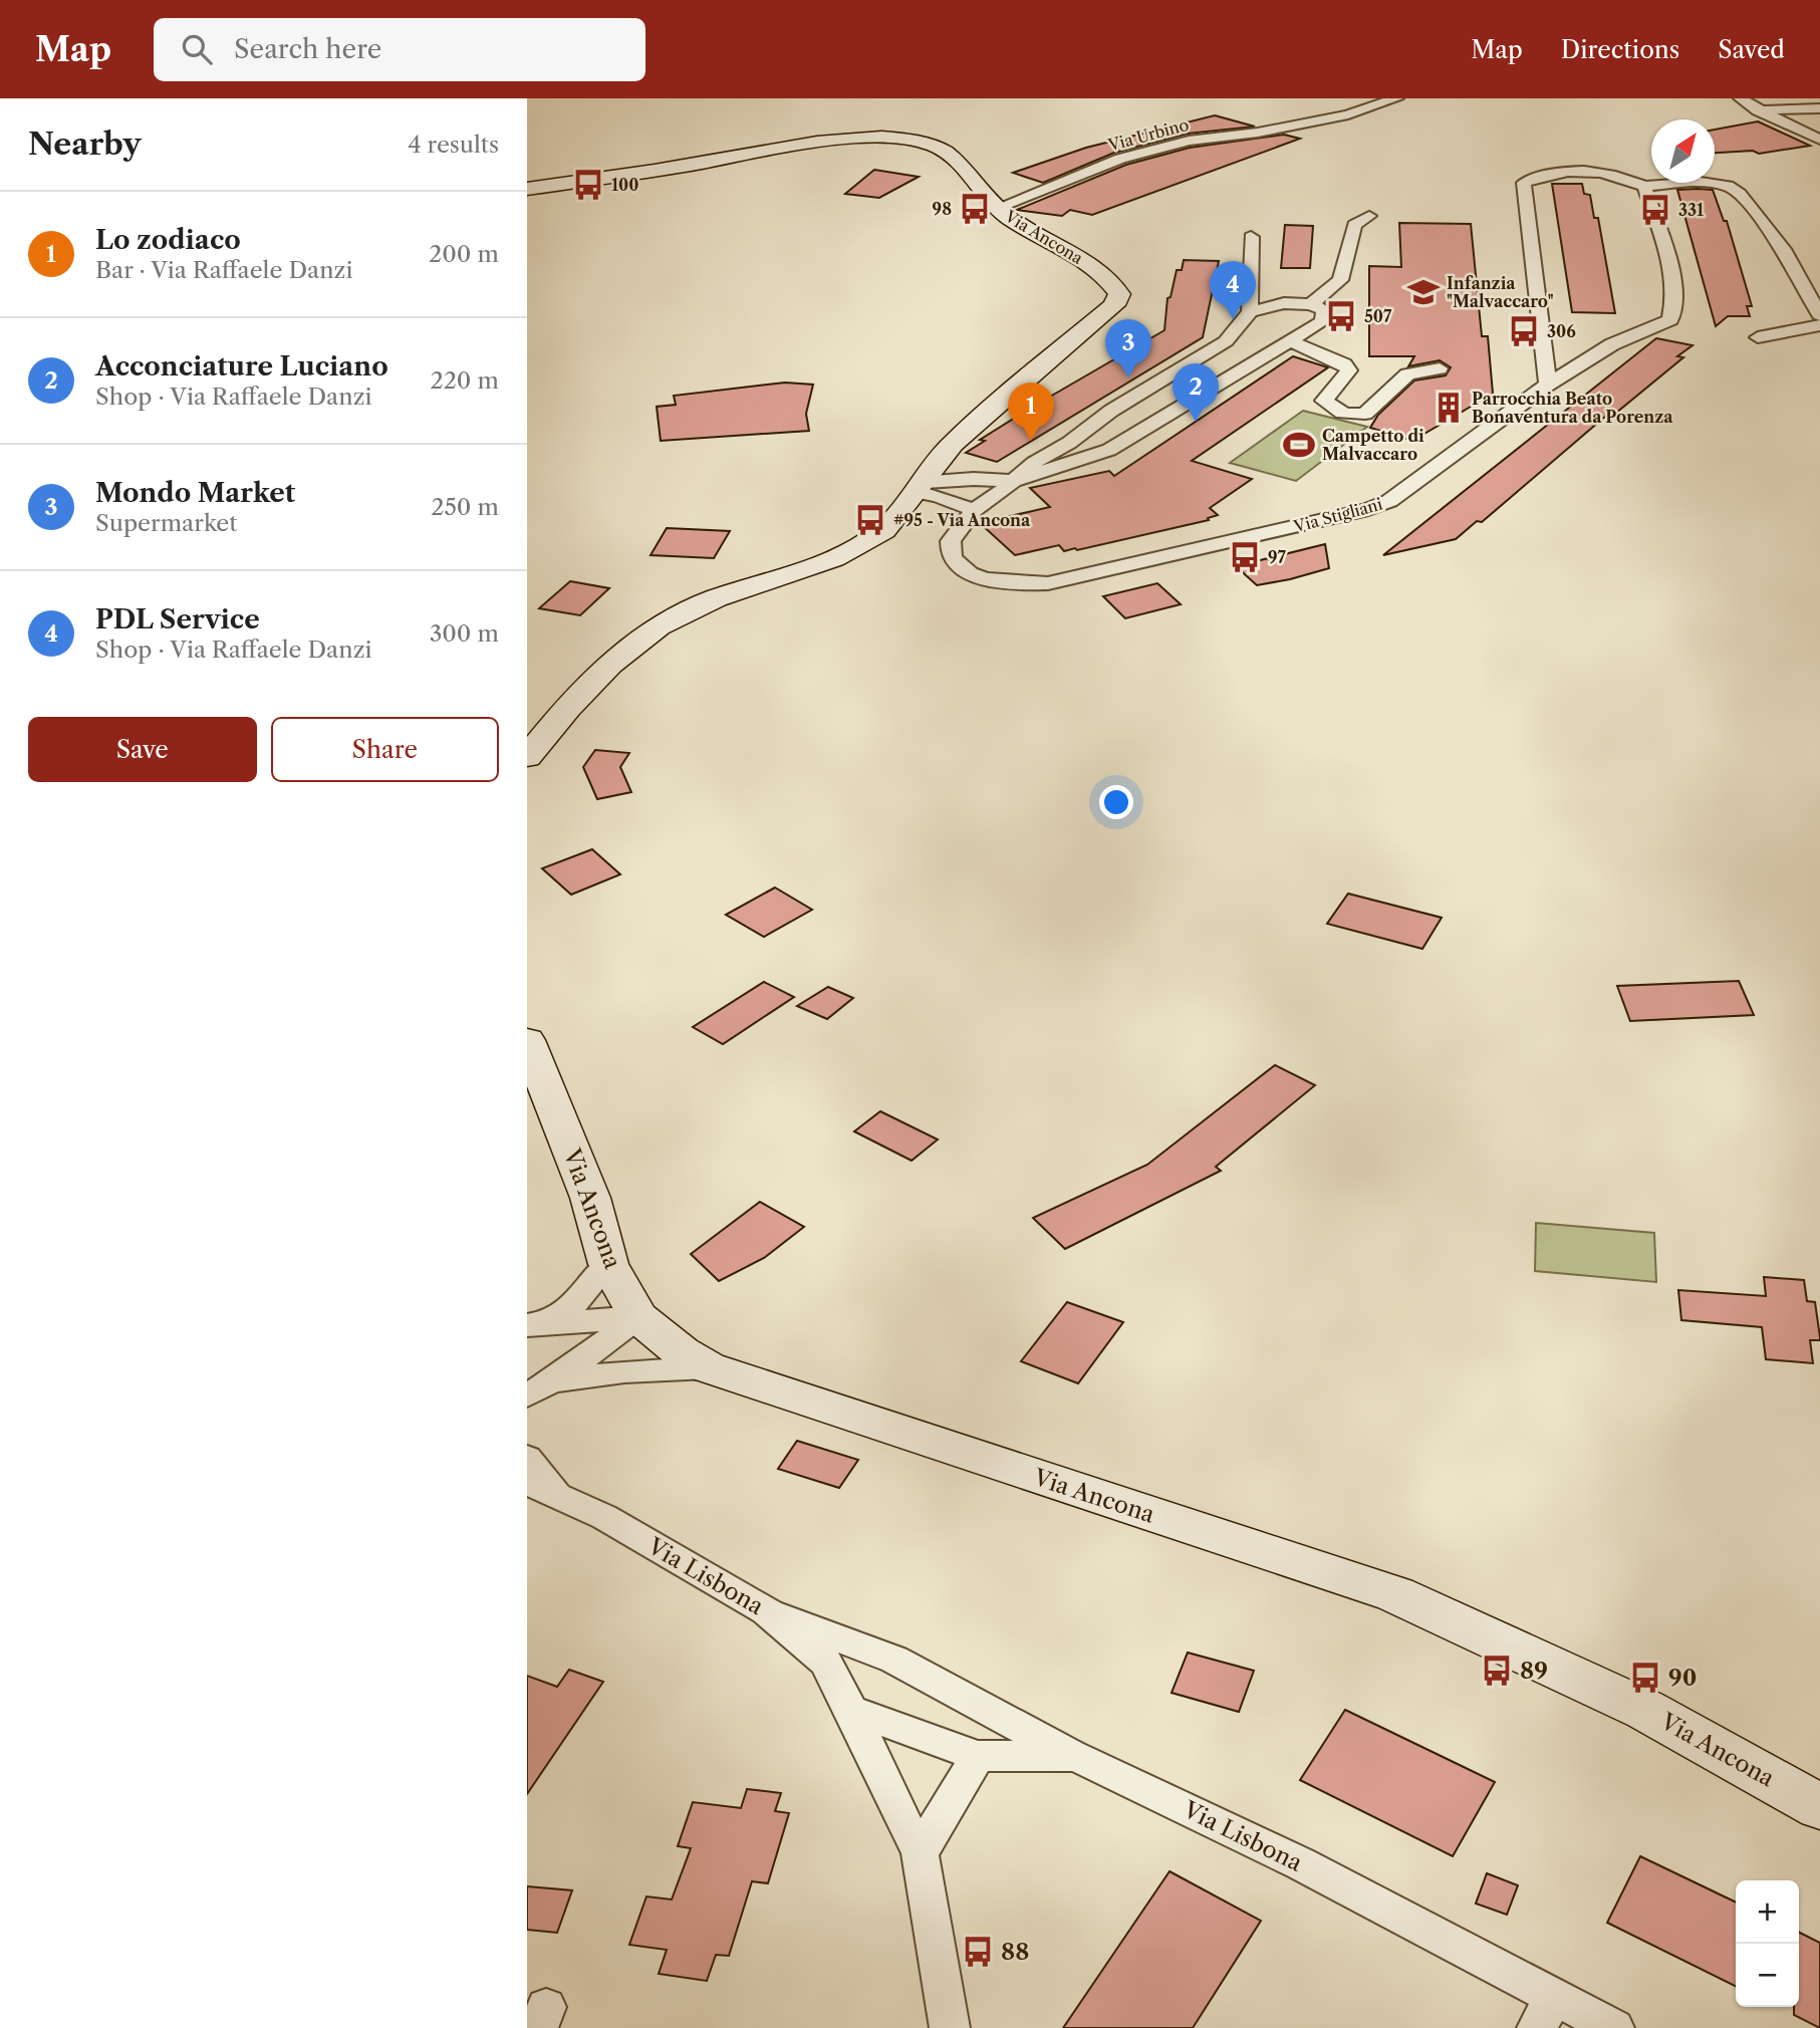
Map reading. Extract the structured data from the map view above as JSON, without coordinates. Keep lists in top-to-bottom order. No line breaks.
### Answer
{"streets":{"street":["Via Urbino","Via Ancona","Via Stigliani","Via Lisbona"]},"crossings":[["Via Urbino","Via Ancona"]],"places":{"bus stop":["100","98","331","507","306","#95 - Via Ancona","97","89","90","88"],"school or university":["Infanzia \"Malvaccaro\""],"building":["Parrocchia Beato Bonaventura da Porenza"],"sports":["Campetto di Malvaccaro"]},"north":"top right","page":{"header":"Map","search":"Search here","nav":["Map","Directions","Saved"],"heading":["Nearby","4 results"],"list":[{"mark":"1","name":"Lo zodiaco","note":"Bar · Via Raffaele Danzi","value":"200 m"},{"mark":"2","name":"Acconciature Luciano","note":"Shop · Via Raffaele Danzi","value":"220 m"},{"mark":"3","name":"Mondo Market","note":"Supermarket","value":"250 m"},{"mark":"4","name":"PDL Service","note":"Shop · Via Raffaele Danzi","value":"300 m"}],"pins":["4","3","2","1"],"buttons":["Save","Share"],"map_buttons":["+","−"]}}
